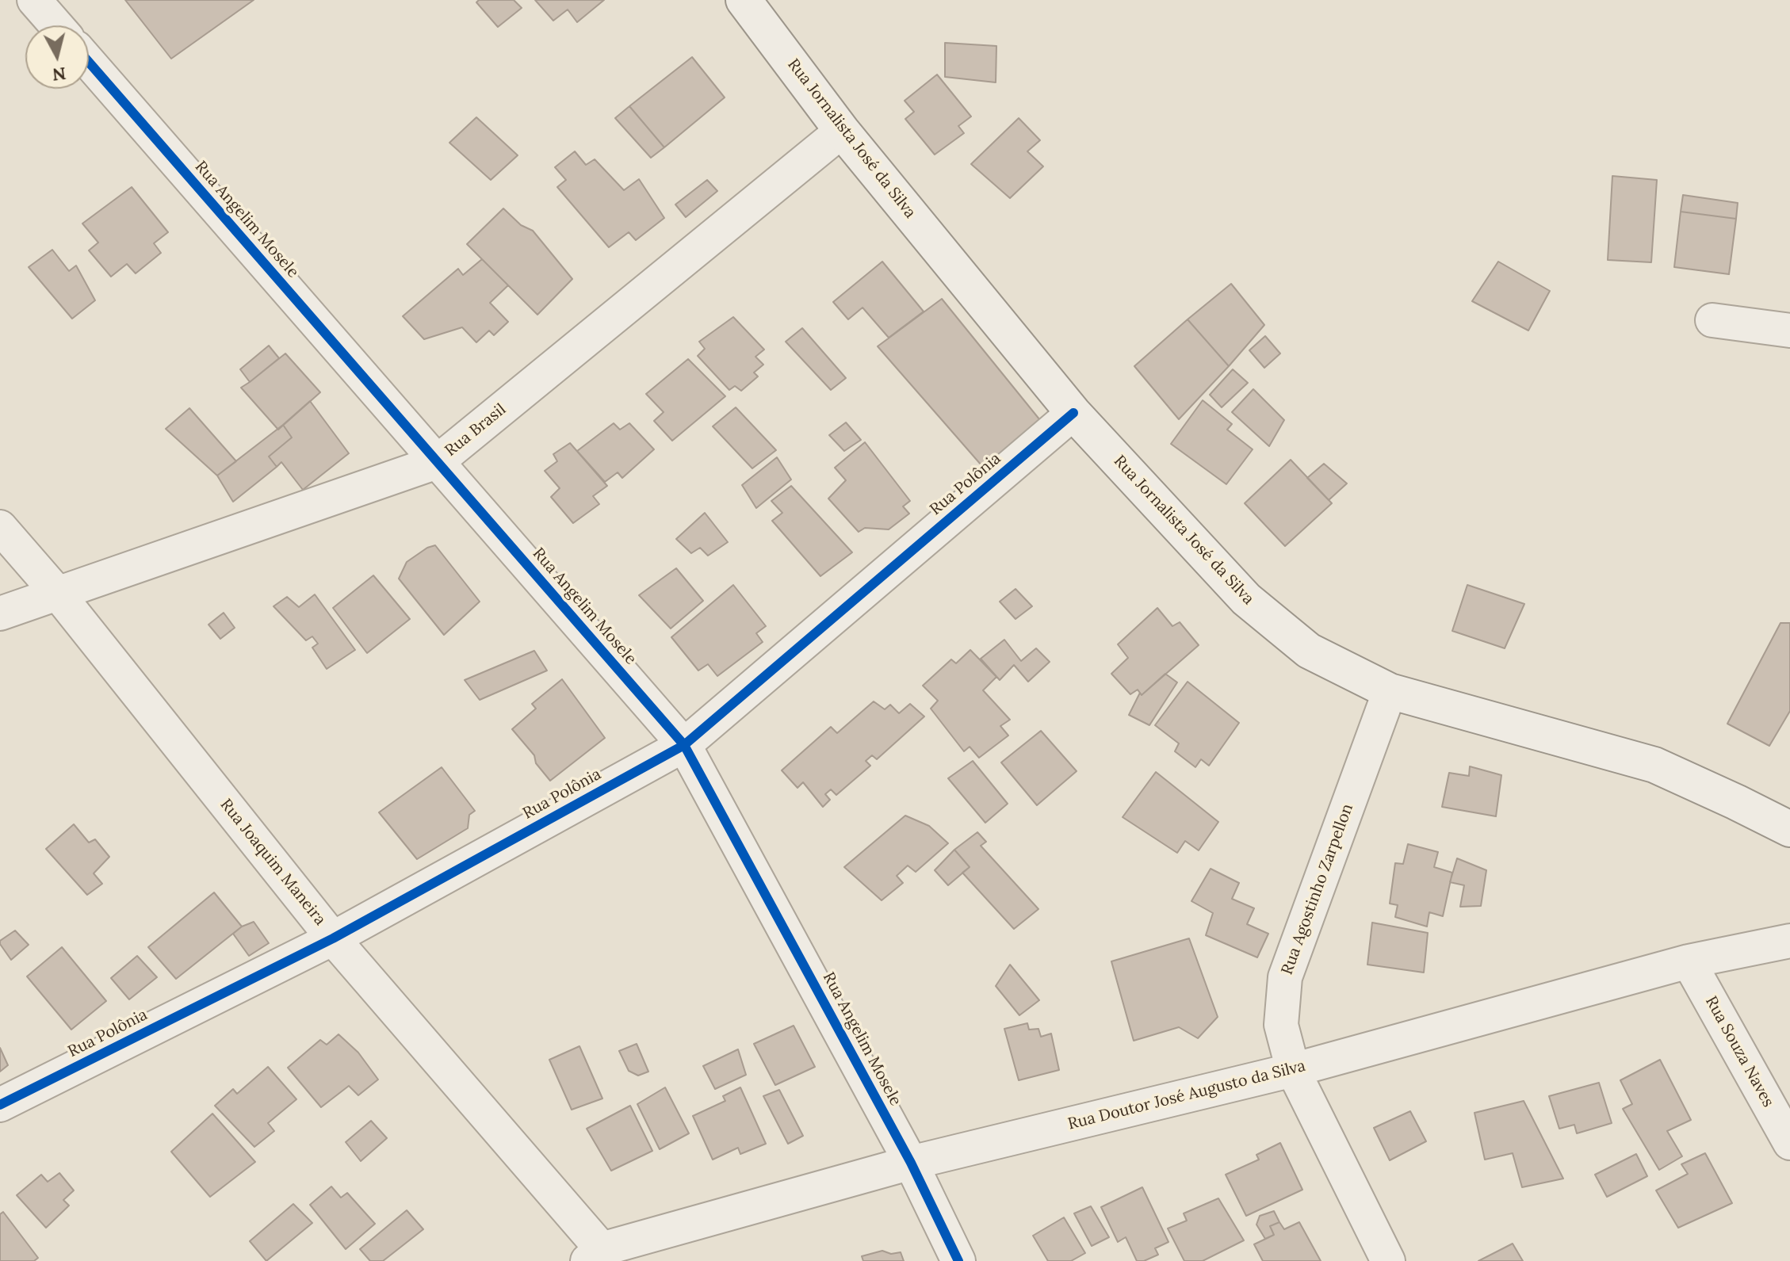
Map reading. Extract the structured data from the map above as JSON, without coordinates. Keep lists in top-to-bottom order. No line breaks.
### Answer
{"streets":{"main road":["Rua Jornalista José da Silva"],"street":["Rua Angelim Mosele","Rua Brasil","Rua Polônia","Rua Joaquim Maneira","Rua Agostinho Zarpellon","Rua Souza Naves","Rua Doutor José Augusto da Silva"]},"crossings":[["Rua Jornalista José da Silva","Rua Brasil"],["Rua Jornalista José da Silva","Rua Polônia"],["Rua Jornalista José da Silva","Rua Agostinho Zarpellon"],["Rua Angelim Mosele","Rua Brasil"],["Rua Angelim Mosele","Rua Polônia"],["Rua Angelim Mosele","Rua Doutor José Augusto da Silva"],["Rua Brasil","Rua Joaquim Maneira"],["Rua Polônia","Rua Joaquim Maneira"],["Rua Joaquim Maneira","Rua Doutor José Augusto da Silva"],["Rua Agostinho Zarpellon","Rua Doutor José Augusto da Silva"],["Rua Souza Naves","Rua Doutor José Augusto da Silva"]],"north":"bottom"}
